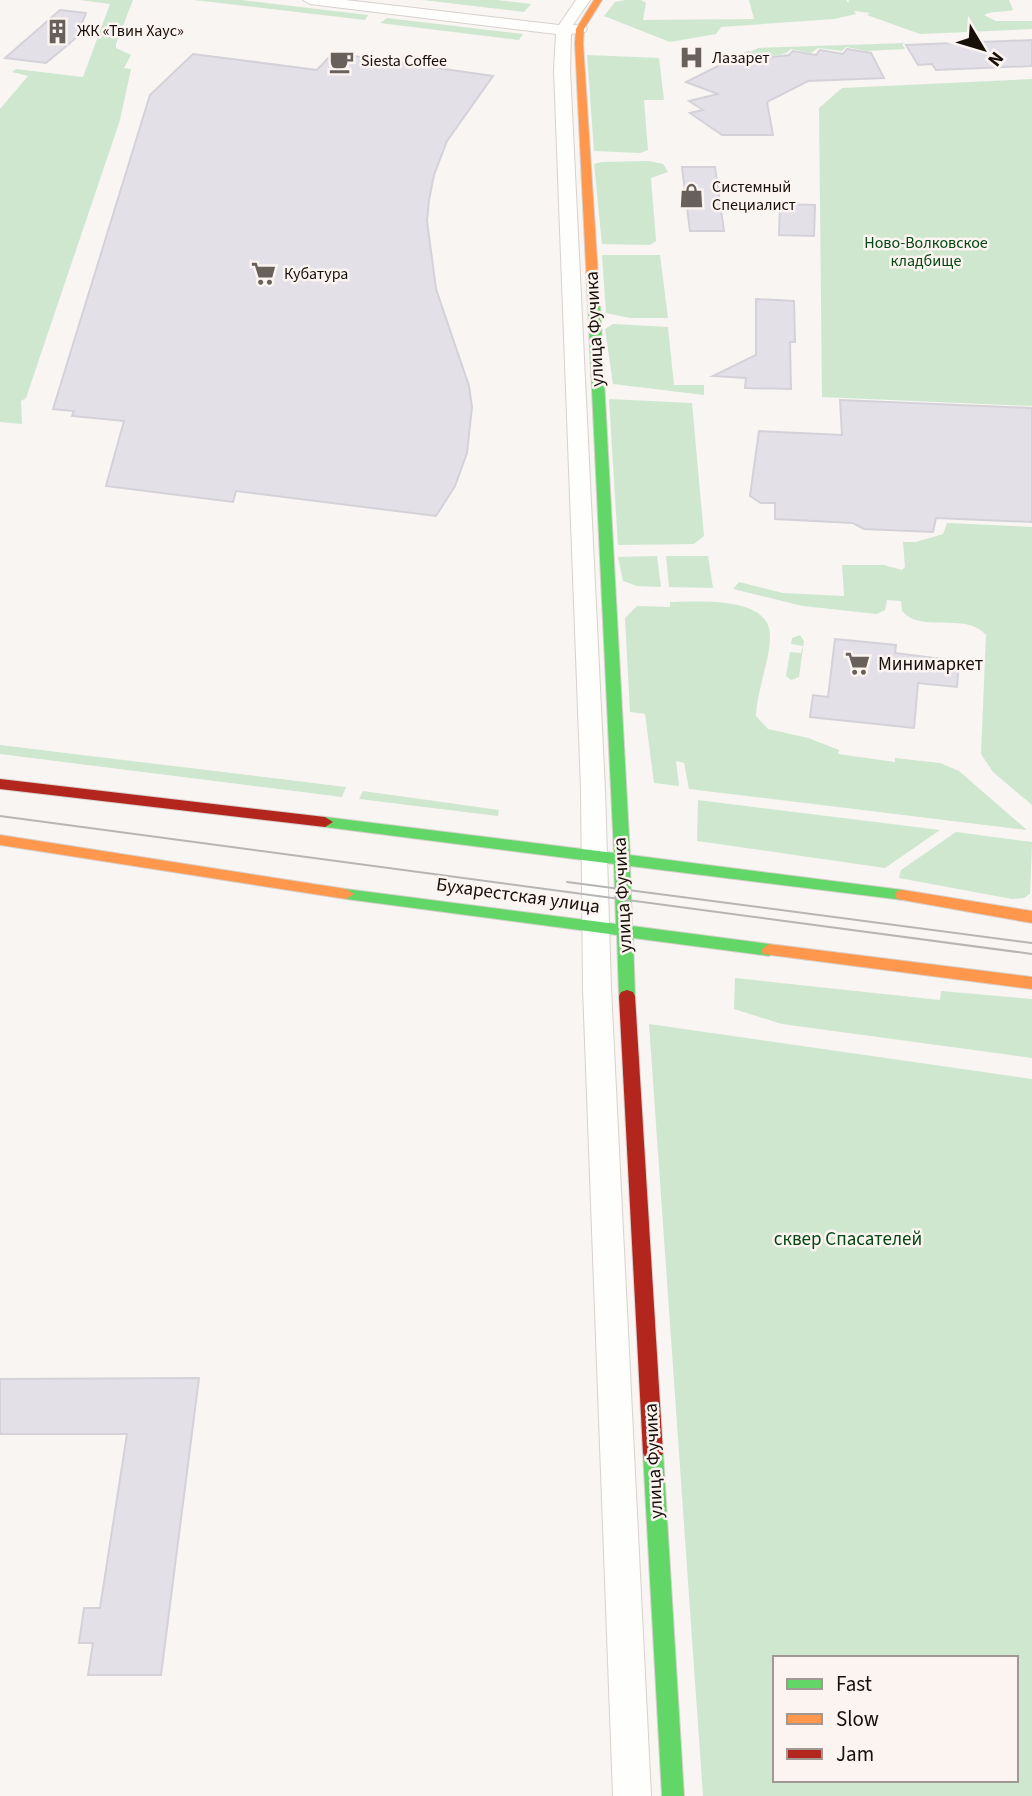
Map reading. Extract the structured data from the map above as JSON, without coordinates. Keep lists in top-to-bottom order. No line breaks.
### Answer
{"streets":{"street":["улица Фучика","Бухарестская улица"]},"crossings":[["улица Фучика","Бухарестская улица"]],"parks":["Ново-Волковское кладбище","cквер Спасателей"],"places":{"building":["ЖК «Твин Хаус»"],"hospital":["Лазарет"],"cafe":["Siesta Coffee"],"shop":["Системный Специалист"],"supermarket":["Кубатура","Минимаркет"]},"legend":["Fast","Slow","Jam"],"north":"bottom right"}
